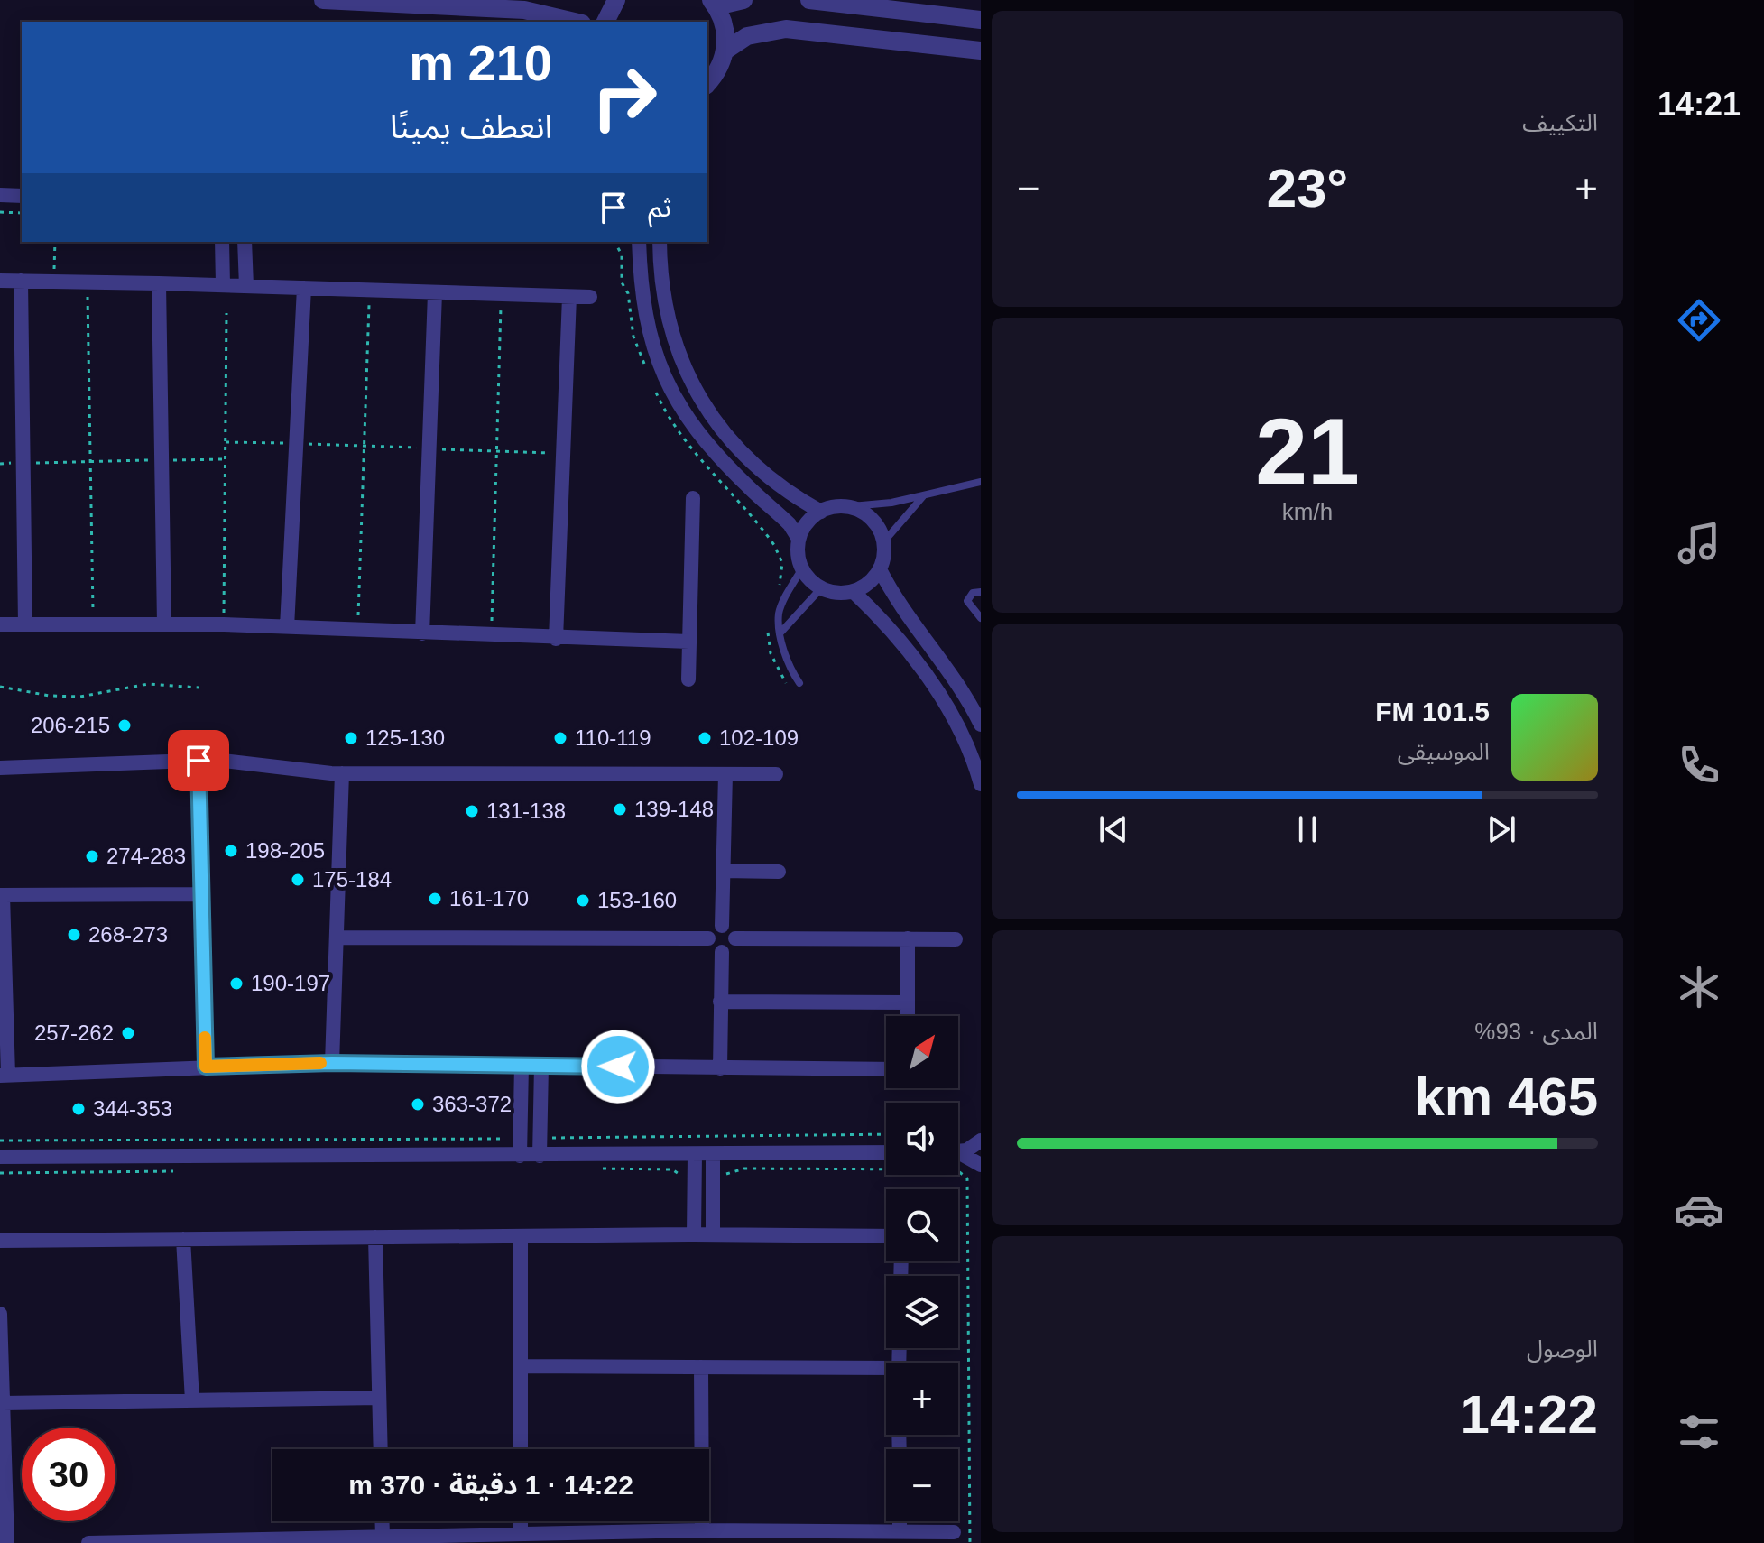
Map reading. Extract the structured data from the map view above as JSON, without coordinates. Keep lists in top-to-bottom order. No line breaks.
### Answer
{"places":["206-215","125-130","110-119","102-109","139-148","131-138","198-205","274-283","175-184","161-170","153-160","268-273","190-197","257-262","363-372","344-353"],"north":"top right","page":{"tabs":"14:21","tile":["التكييف",["21","km/h"],["المدى · 93%","465 km"],["الوصول","14:22"]],"turn":["210 m","انعطف يمينًا"],"heat":["−","23°","+"],"then":"ثم","song":["101.5 FM","الموسيقى"],"map_buttons":["+","−"],"limit":"30","trip":"14:22 · 1 دقيقة · 370 m"}}
